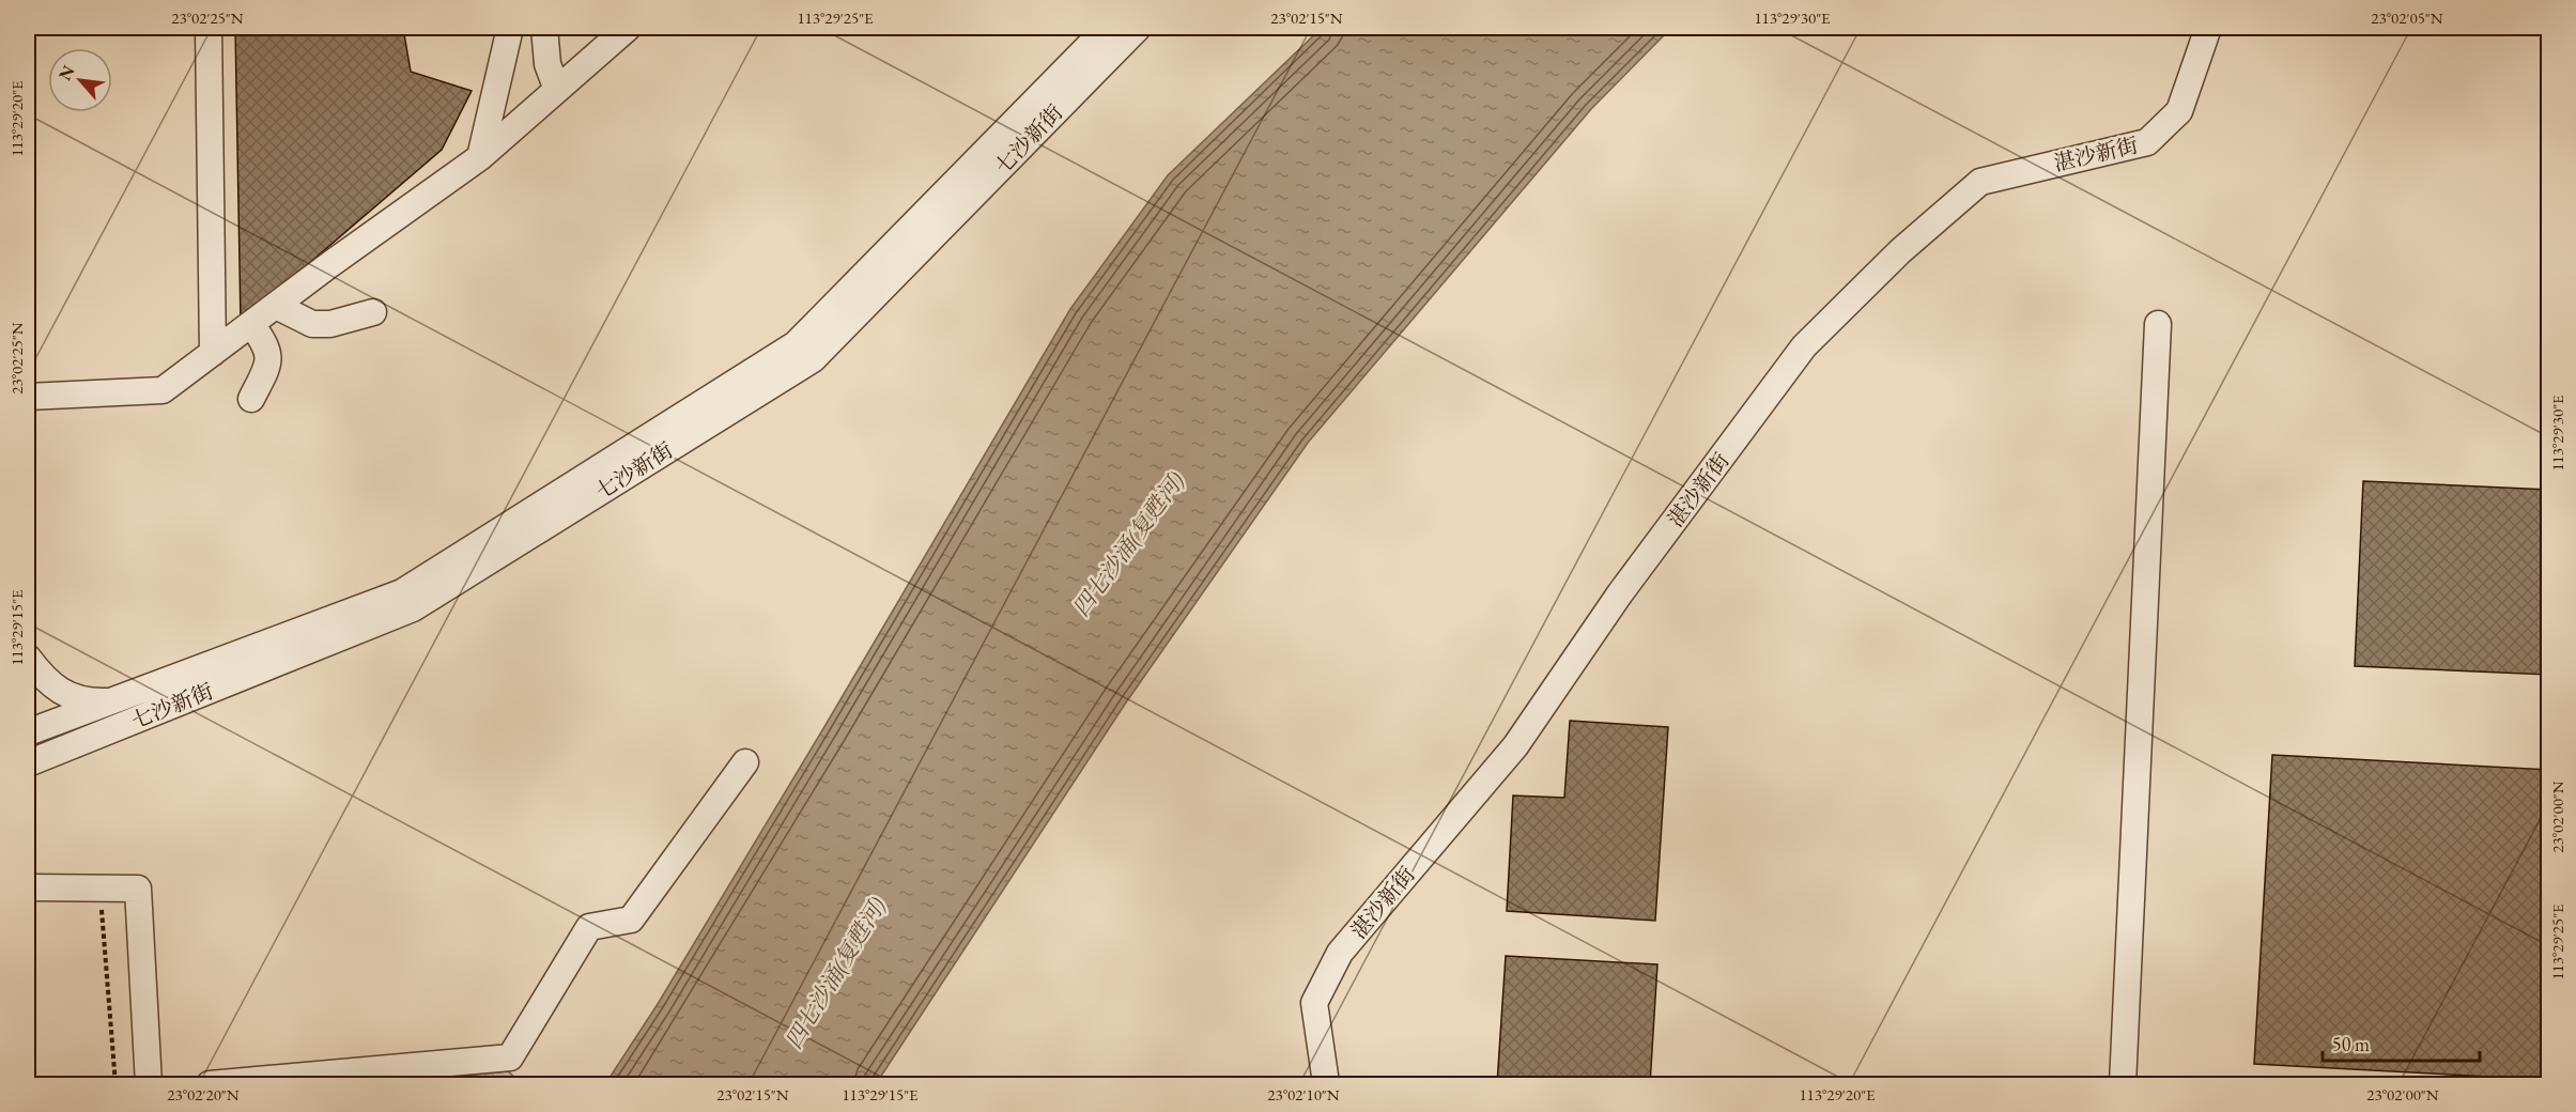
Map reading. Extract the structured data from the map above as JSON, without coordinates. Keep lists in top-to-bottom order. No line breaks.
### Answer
{"streets":{"street":["七沙新街","湛沙新街"]},"water":["四七沙涌(复甦河)"],"scale_bar":"50 m","north":"top left","coordinates":["23°02'25\"N","113°29'25\"E","23°02'15\"N","113°29'30\"E","23°02'05\"N","113°29'20\"E","113°29'15\"E","23°02'00\"N","23°02'20\"N","23°02'10\"N"]}
